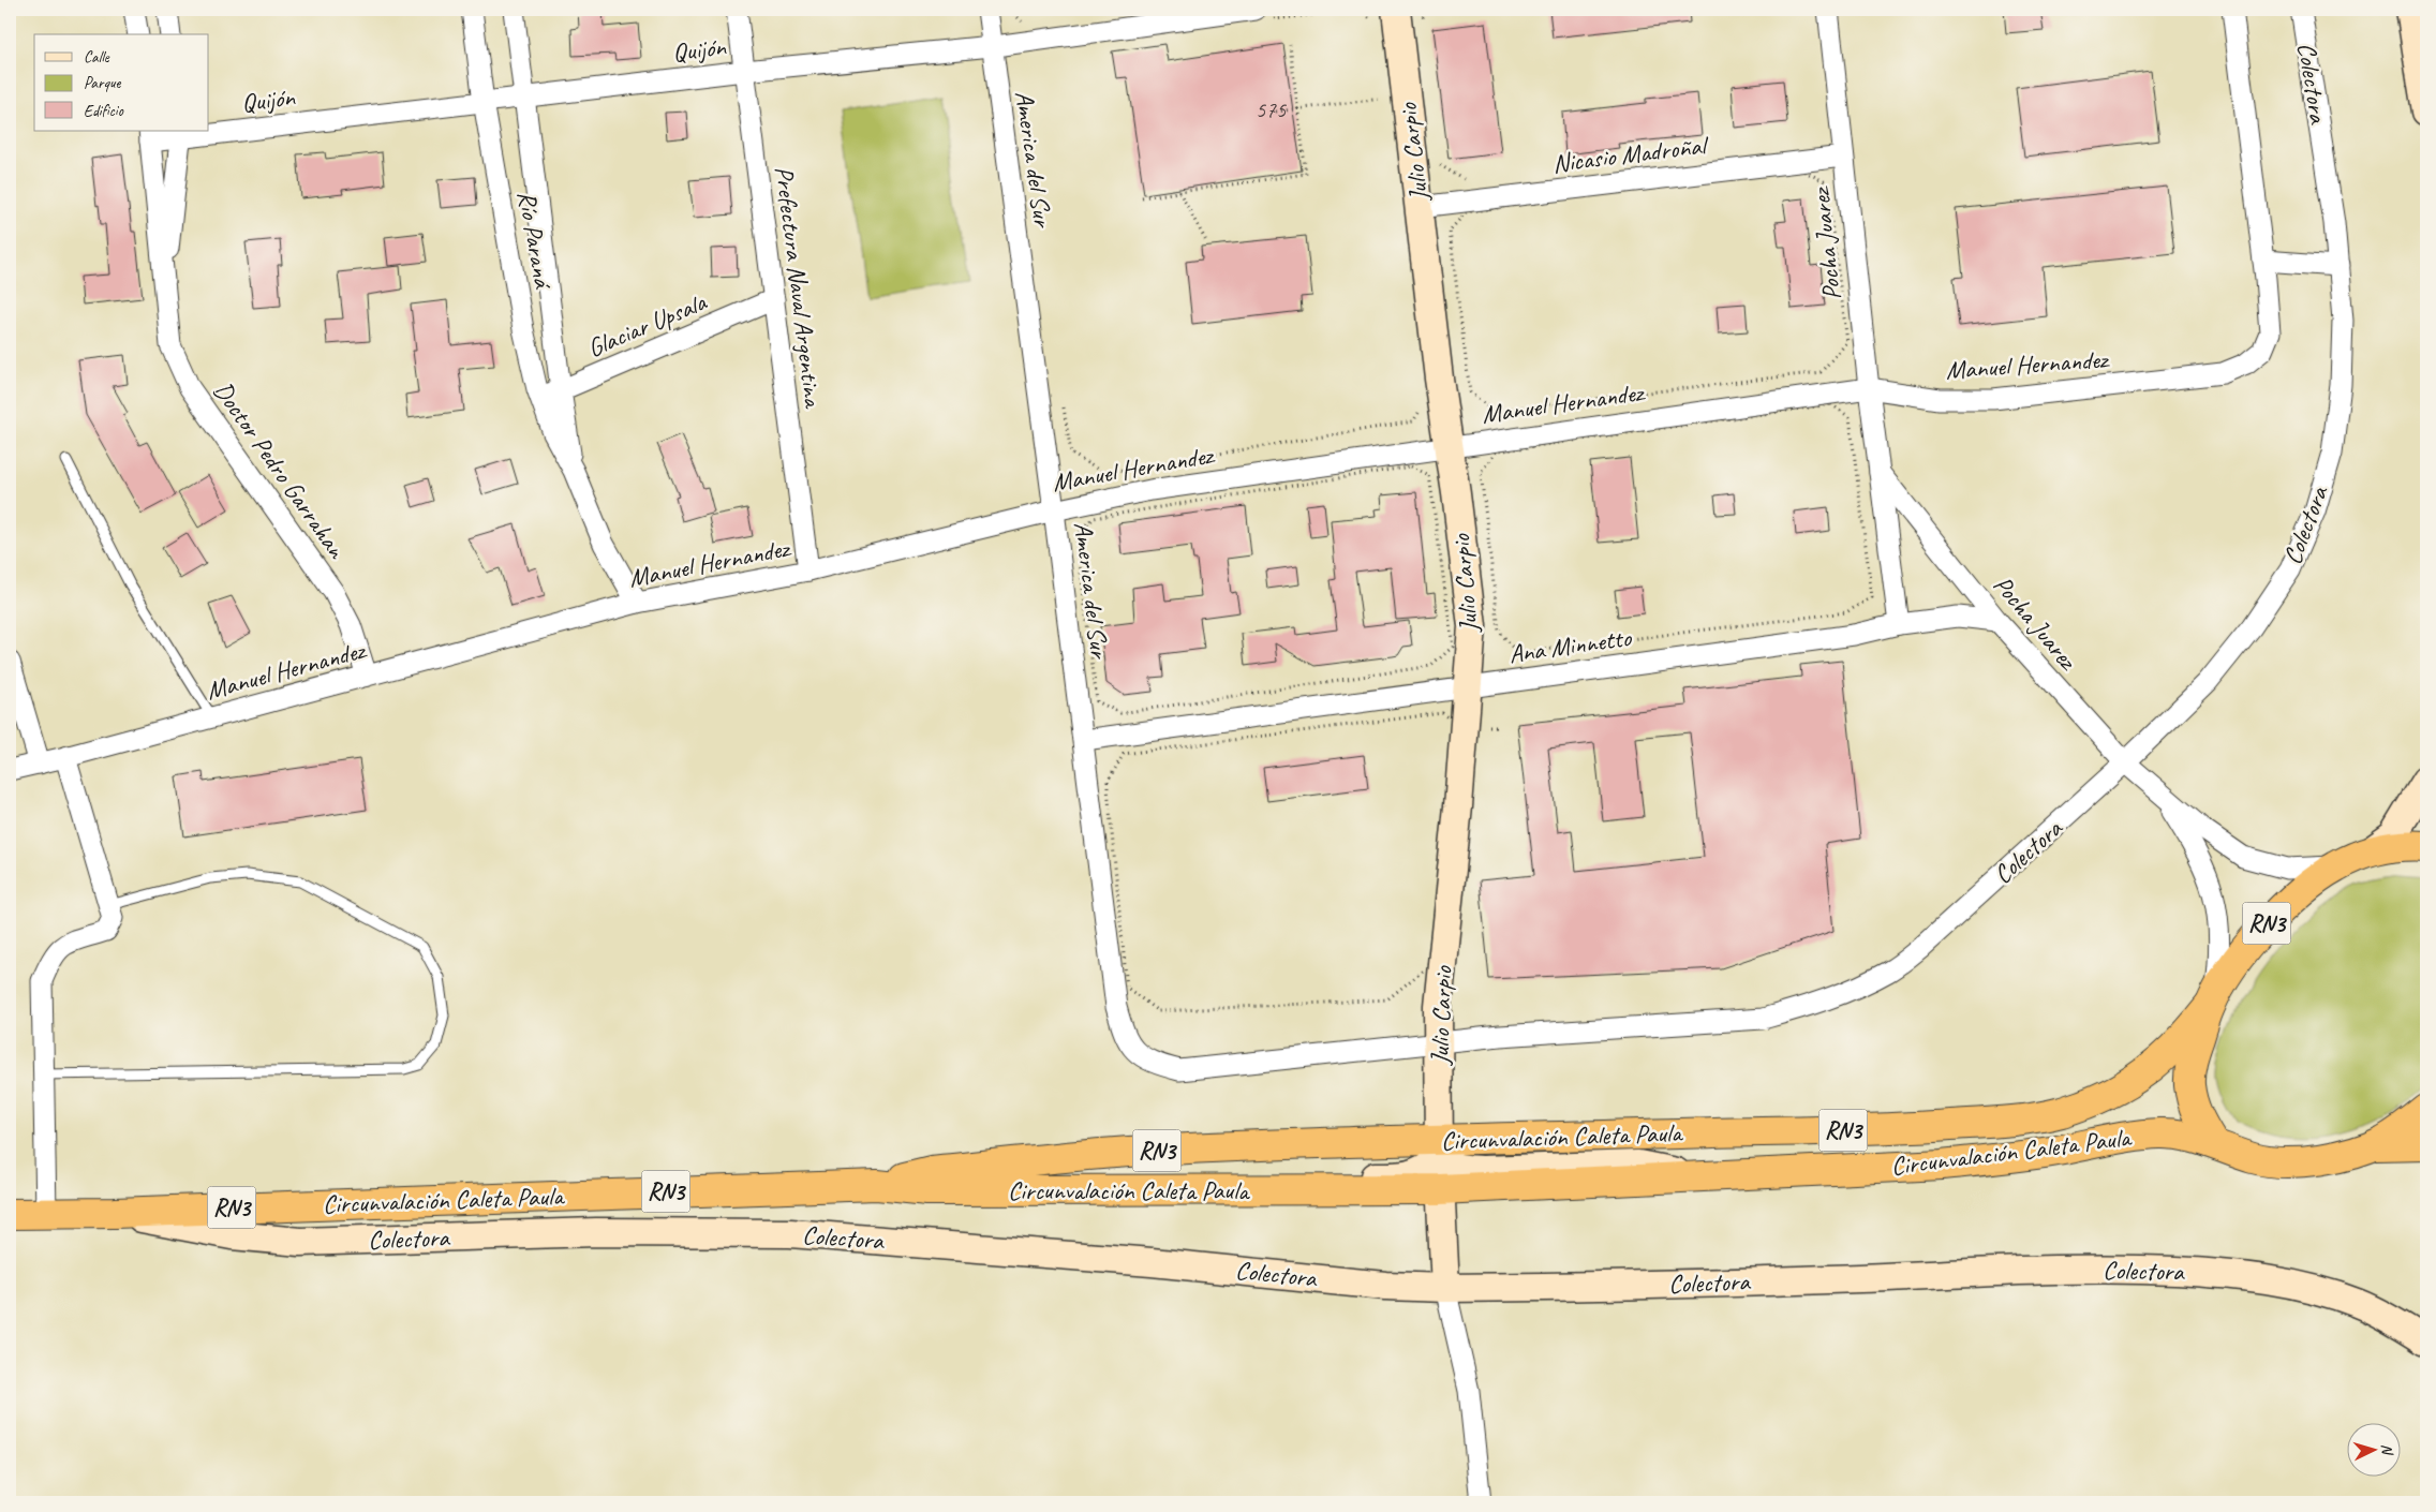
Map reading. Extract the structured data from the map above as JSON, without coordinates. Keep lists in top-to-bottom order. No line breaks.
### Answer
{"streets":{"highway":["RN3","Circunvalación Caleta Paula"],"street":["Quijón","Colectora","Julio Carpio","Nicasio Madroñal","America del Sur","Río Paraná","Pocha Juarez","Prefectura Naval Argentina","Glaciar Upsala","Manuel Hernandez","Doctor Pedro Garrahan","Ana Minnetto"]},"crossings":[["Quijón","America del Sur"],["Quijón","Río Paraná"],["Quijón","Prefectura Naval Argentina"],["Quijón","Doctor Pedro Garrahan"],["Colectora","Julio Carpio"],["Colectora","America del Sur"],["Colectora","Pocha Juarez"],["Colectora","Circunvalación Caleta Paula"],["Julio Carpio","Nicasio Madroñal"],["Julio Carpio","Manuel Hernandez"],["Julio Carpio","Ana Minnetto"],["Julio Carpio","Circunvalación Caleta Paula"],["Nicasio Madroñal","Pocha Juarez"],["America del Sur","Manuel Hernandez"],["America del Sur","Ana Minnetto"],["Río Paraná","Glaciar Upsala"],["Río Paraná","Manuel Hernandez"],["Pocha Juarez","Manuel Hernandez"],["Pocha Juarez","Ana Minnetto"],["Pocha Juarez","RN3"],["Prefectura Naval Argentina","Glaciar Upsala"],["Prefectura Naval Argentina","Manuel Hernandez"],["Manuel Hernandez","Doctor Pedro Garrahan"],["RN3","Circunvalación Caleta Paula"]],"house_numbers":["575"],"legend":["Calle","Parque","Edificio"],"north":"right"}
